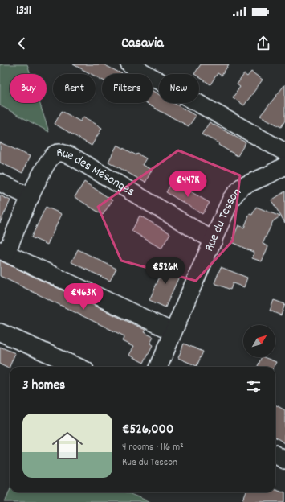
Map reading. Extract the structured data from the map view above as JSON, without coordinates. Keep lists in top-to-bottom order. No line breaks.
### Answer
{"streets":{"street":["Rue des Mésanges","Rue du Tesson"]},"crossings":[["Rue des Mésanges","Rue du Tesson"]],"north":"top right","page":{"status":"13:11","header":"Casavia","chip":["Buy","Rent","Filters","New"],"price":["€447K","€526K","€463K"],"heading":"3 homes","list":[{"name":"€526,000","note":"4 rooms · 116 m² · Rue du Tesson"}]}}
